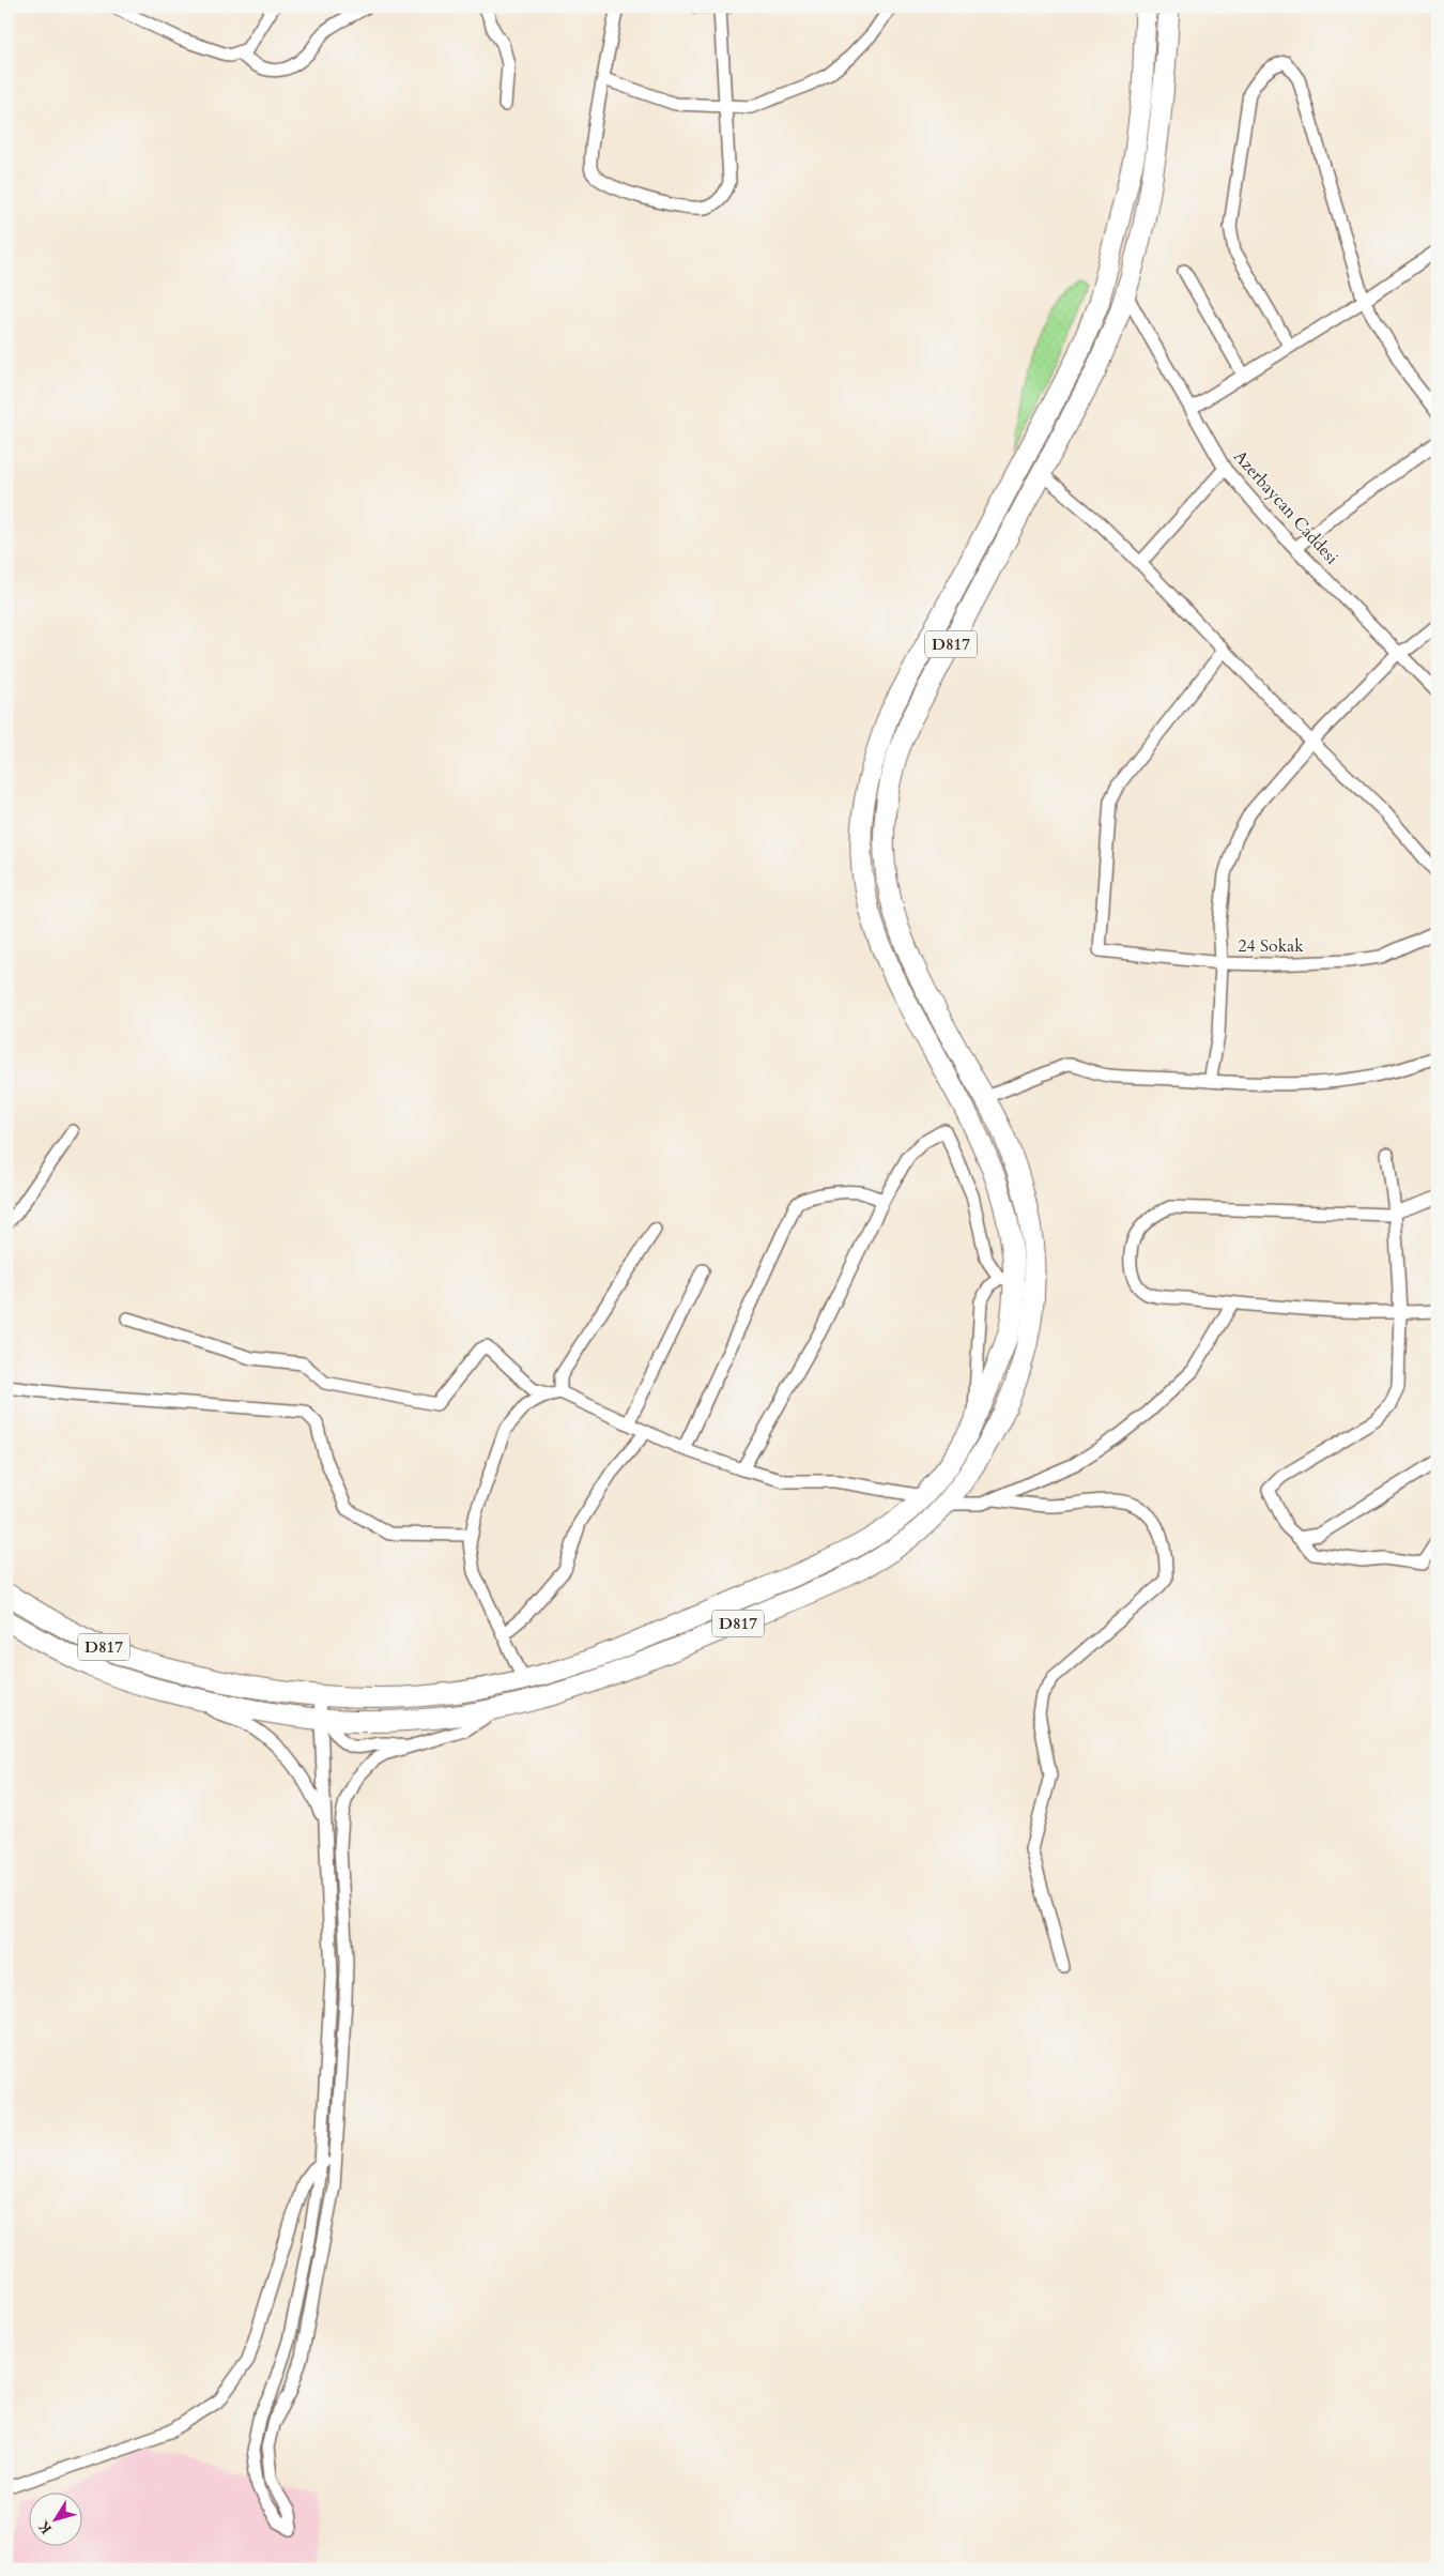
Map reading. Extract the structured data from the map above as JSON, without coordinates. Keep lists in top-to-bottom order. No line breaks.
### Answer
{"streets":{"highway":["D817"],"street":["Azerbaycan Caddesi","24 Sokak"]},"crossings":[["Azerbaycan Caddesi","D817"]],"north":"bottom left"}
